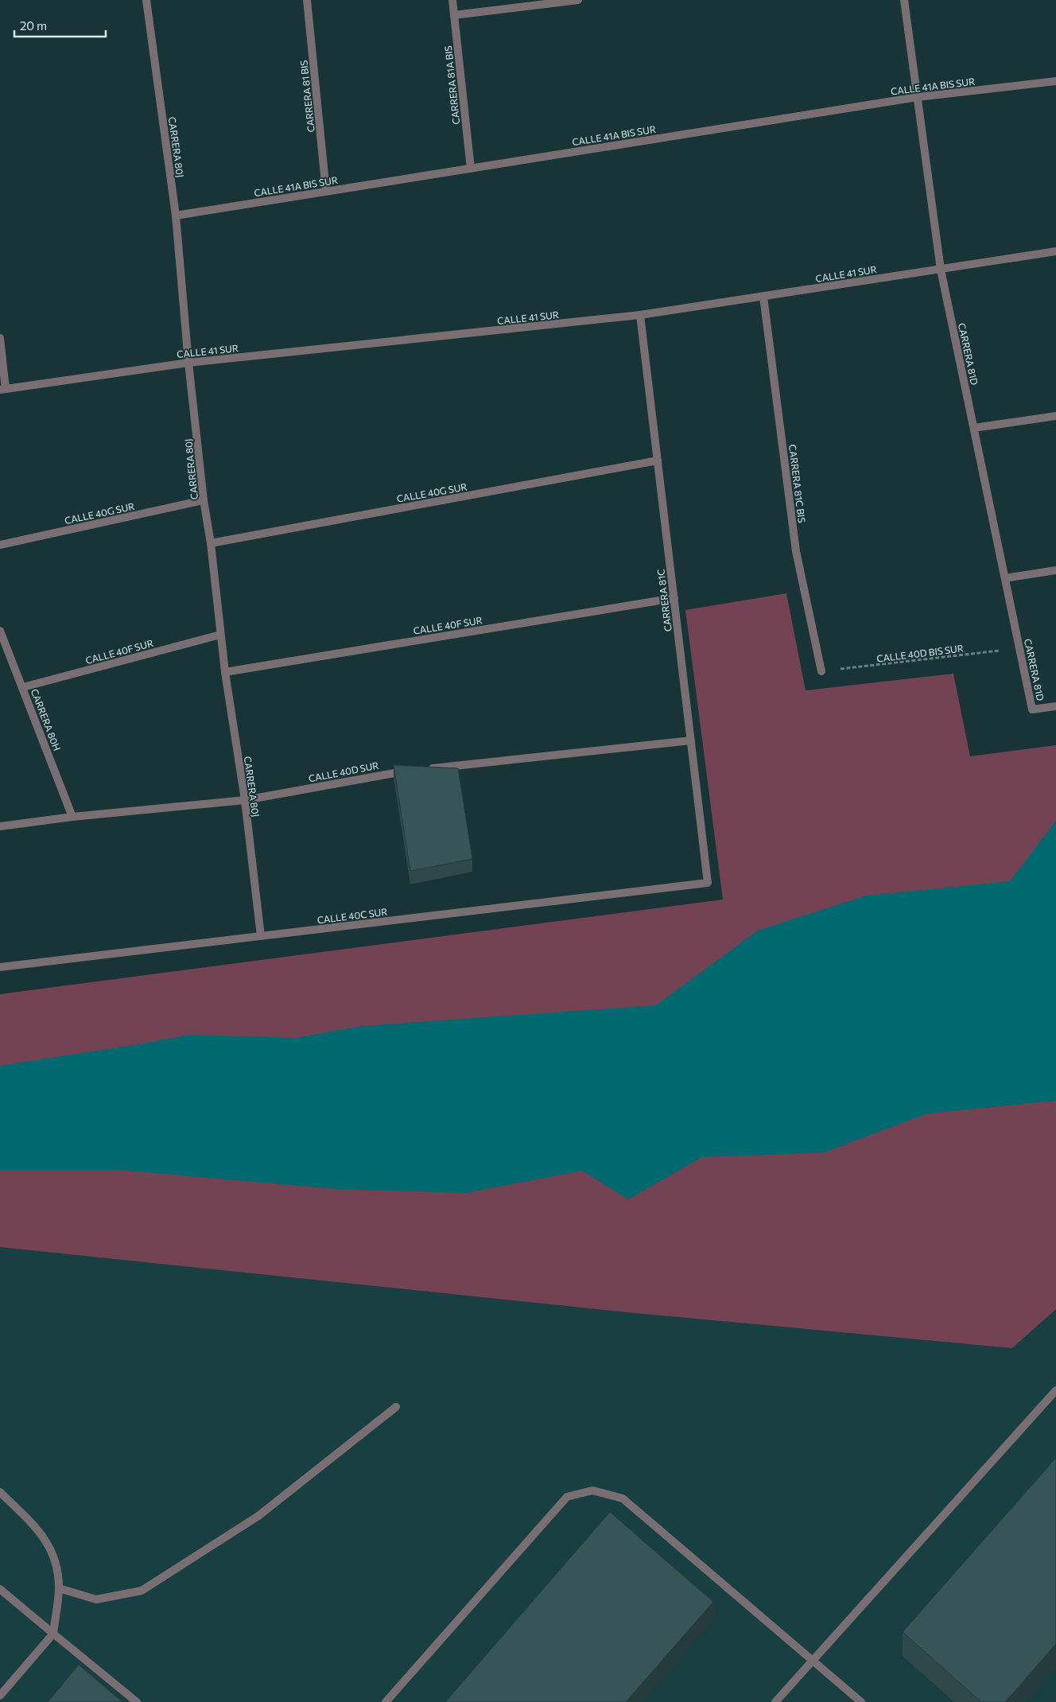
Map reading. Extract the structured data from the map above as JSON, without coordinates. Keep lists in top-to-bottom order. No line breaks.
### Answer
{"streets":{"street":["CARRERA 81A BIS","CALLE 41A BIS SUR","CARRERA 81 BIS","CARRERA 80J","CALLE 41 SUR","CARRERA 81D","CARRERA 81C BIS","CALLE 40G SUR","CARRERA 81C","CALLE 40F SUR","CARRERA 80H","CALLE 40D SUR","CALLE 40C SUR"],"path":["CALLE 40D BIS SUR"]},"crossings":[["CARRERA 81A BIS","CALLE 41A BIS SUR"],["CALLE 41A BIS SUR","CARRERA 81 BIS"],["CALLE 41A BIS SUR","CARRERA 80J"],["CALLE 41A BIS SUR","CARRERA 81D"],["CARRERA 80J","CALLE 41 SUR"],["CARRERA 80J","CALLE 40G SUR"],["CARRERA 80J","CALLE 40F SUR"],["CARRERA 80J","CALLE 40D SUR"],["CARRERA 80J","CALLE 40C SUR"],["CALLE 41 SUR","CARRERA 81D"],["CALLE 41 SUR","CARRERA 81C BIS"],["CALLE 41 SUR","CARRERA 81C"],["CARRERA 81D","CALLE 40D BIS SUR"],["CARRERA 81C BIS","CALLE 40D BIS SUR"],["CALLE 40G SUR","CARRERA 81C"],["CARRERA 81C","CALLE 40F SUR"],["CARRERA 81C","CALLE 40D SUR"],["CARRERA 81C","CALLE 40C SUR"],["CALLE 40F SUR","CARRERA 80H"],["CARRERA 80H","CALLE 40D SUR"]],"scale_bar":"20 m"}
